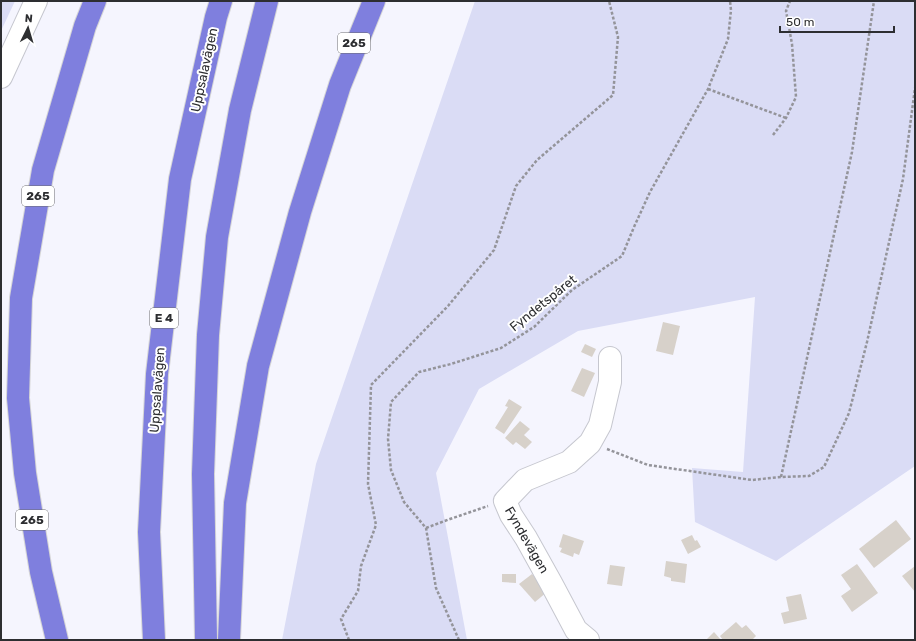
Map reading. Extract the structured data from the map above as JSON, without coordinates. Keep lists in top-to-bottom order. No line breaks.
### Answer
{"streets":{"highway":["265","Uppsalavägen","E 4"],"street":["Fyndevägen"],"path":["Fyndetspåret"]},"scale_bar":"50 m","north":"top"}
